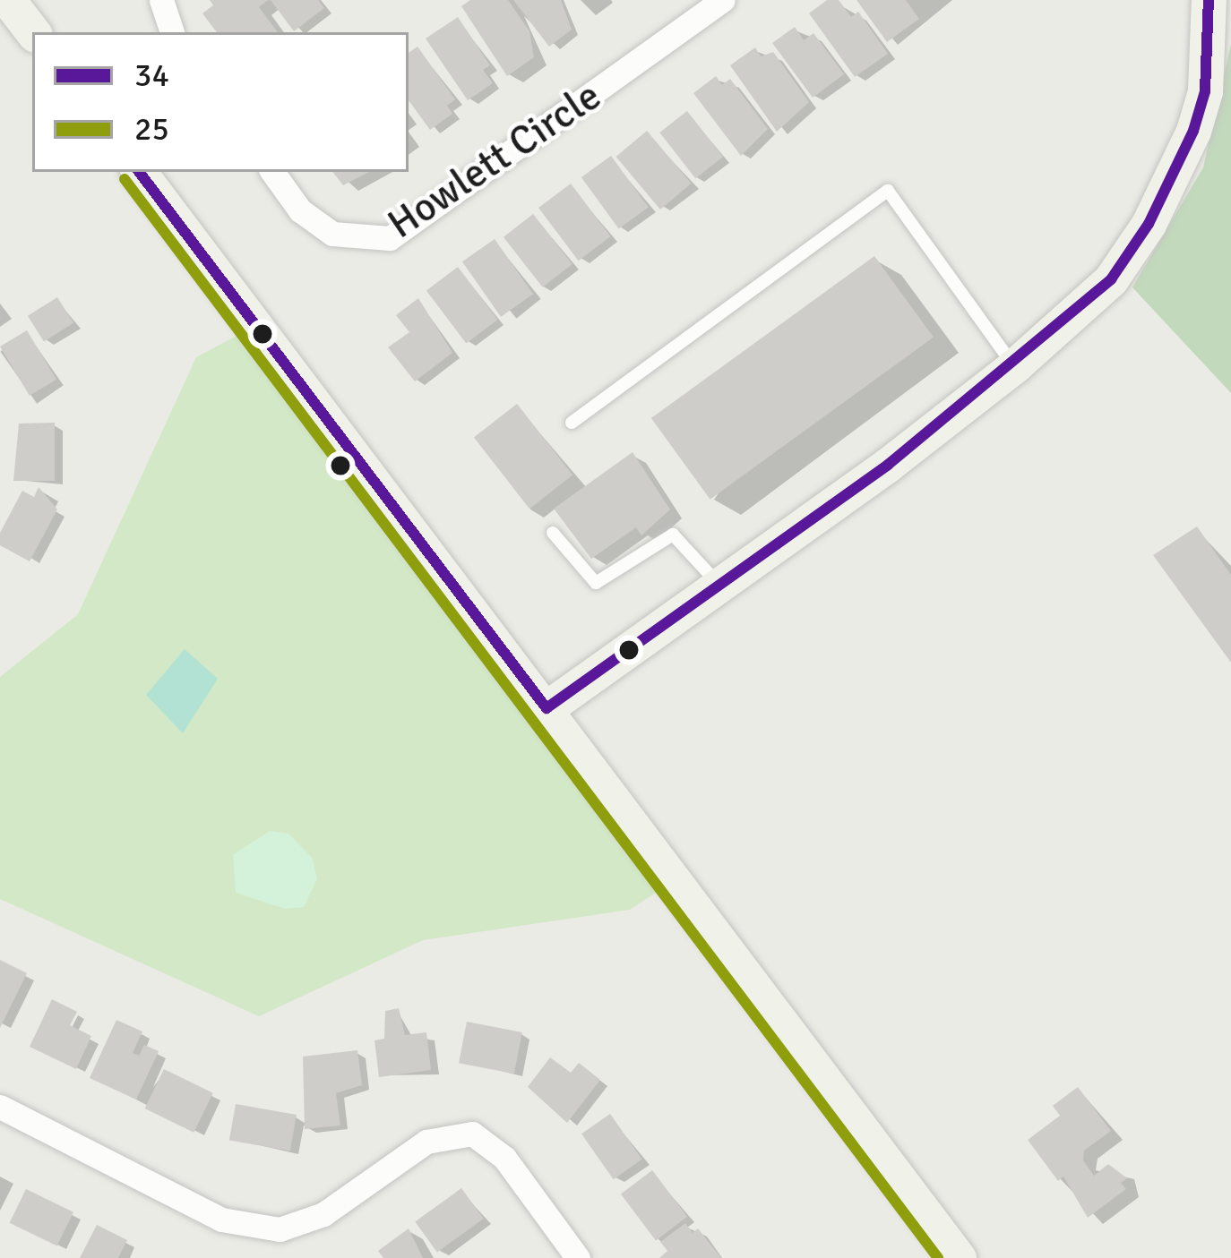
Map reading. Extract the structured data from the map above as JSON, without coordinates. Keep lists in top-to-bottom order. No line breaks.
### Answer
{"streets":{"street":["Howlett Circle"]},"lines":["transit line 34","transit line 25"],"legend":["34","25"]}
